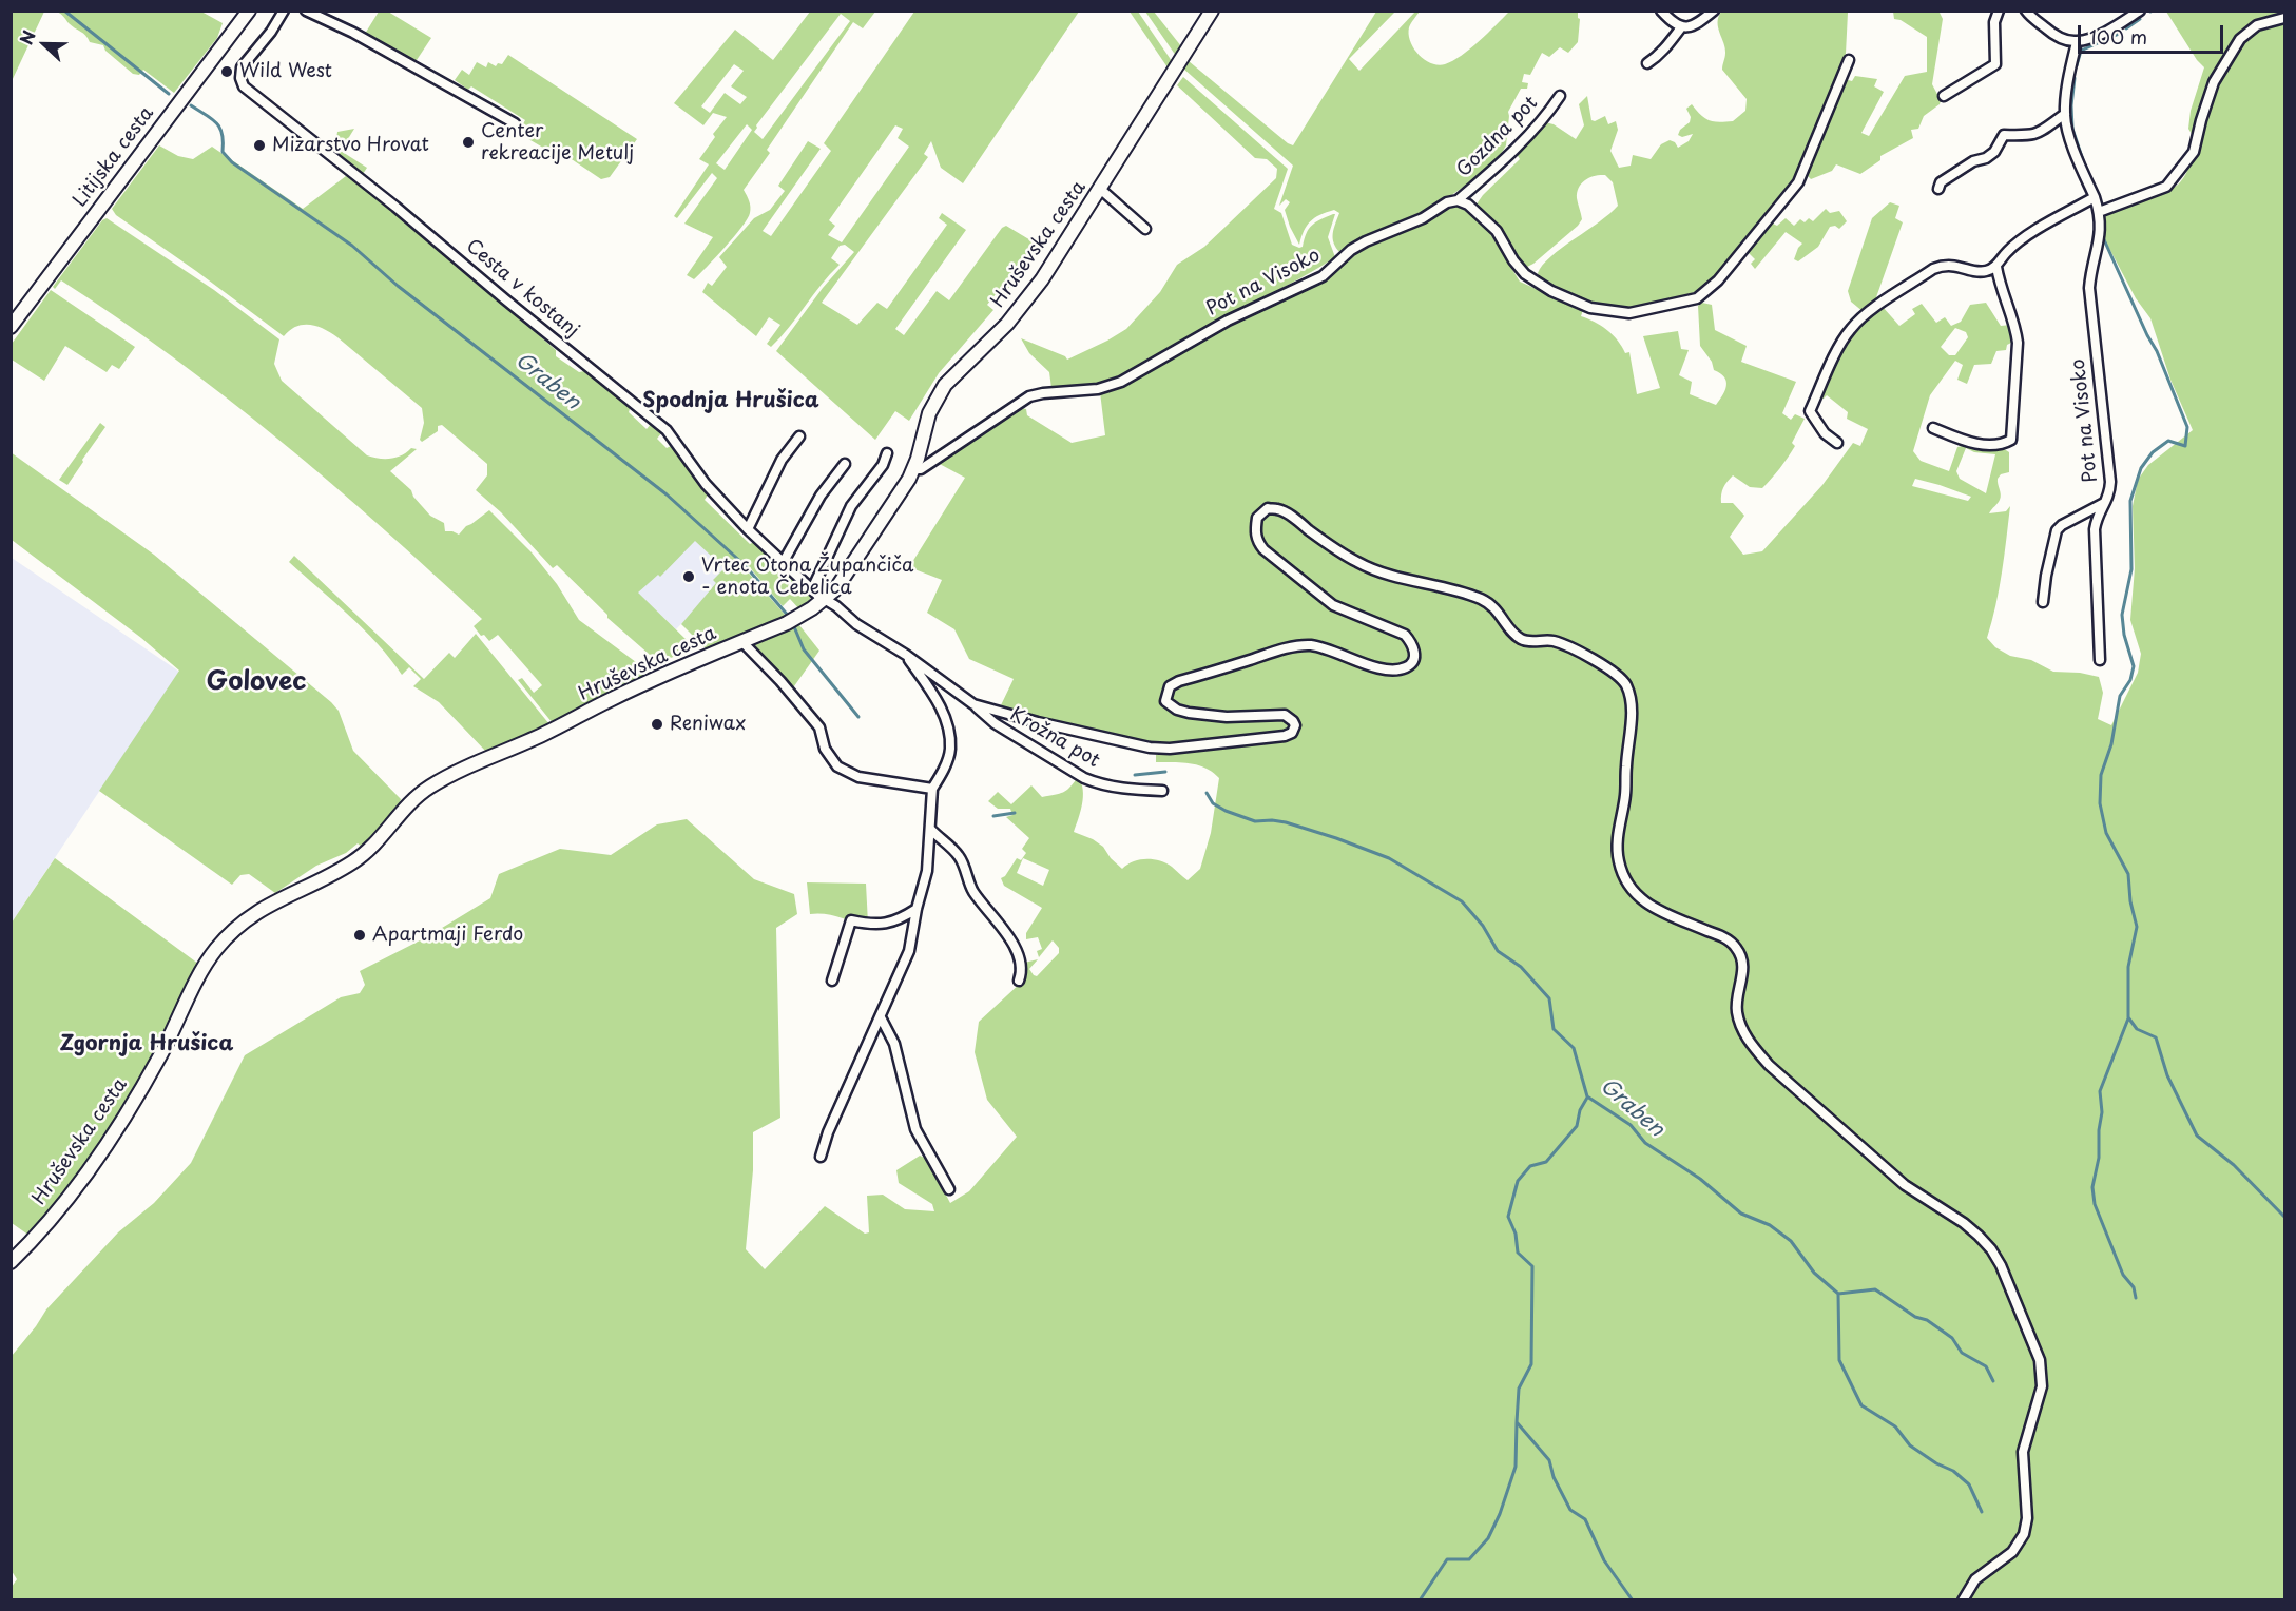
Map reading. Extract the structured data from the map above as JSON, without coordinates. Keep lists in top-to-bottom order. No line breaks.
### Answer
{"streets":{"street":["Gozdna pot","Litijska cesta","Hruševska cesta","Pot na Visoko","Cesta v kostanj","Krožna pot"]},"crossings":[["Gozdna pot","Pot na Visoko"],["Hruševska cesta","Pot na Visoko"],["Hruševska cesta","Cesta v kostanj"],["Hruševska cesta","Krožna pot"],["Cesta v kostanj","Krožna pot"]],"districts":["Spodnja Hrušica","Golovec","Zgornja Hrušica"],"water":["Graben"],"places":["Wild West","Center rekreacije Metulj","Mizarstvo Hrovat","Vrtec Otona Župančiča - enota Čebelica","Reniwax","Apartmaji Ferdo"],"scale_bar":"100 m","north":"left"}
